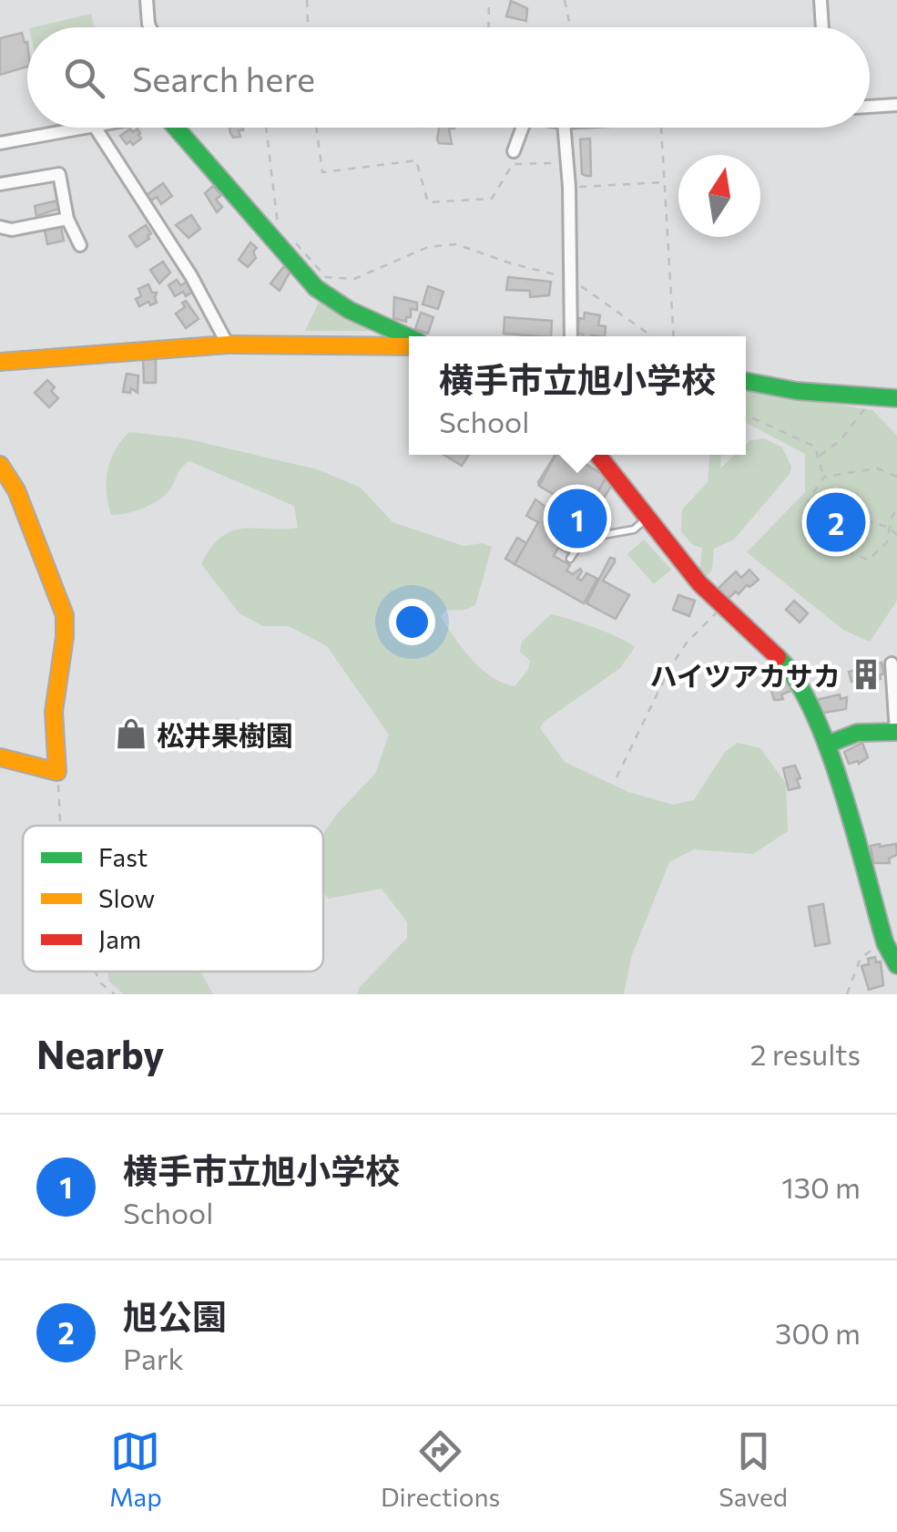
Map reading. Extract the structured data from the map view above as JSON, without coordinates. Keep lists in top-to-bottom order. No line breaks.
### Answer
{"places":{"building":["ハイツアカサカ"],"shop":["松井果樹園"]},"legend":["Fast","Slow","Jam"],"north":"top","page":{"search":"Search here","popup":["横手市立旭小学校","School"],"pins":["1","2"],"heading":["Nearby","2 results"],"list":[{"mark":"1","name":"横手市立旭小学校","note":"School","value":"130 m"},{"mark":"2","name":"旭公園","note":"Park","value":"300 m"}],"nav":["Map","Directions","Saved"]}}
